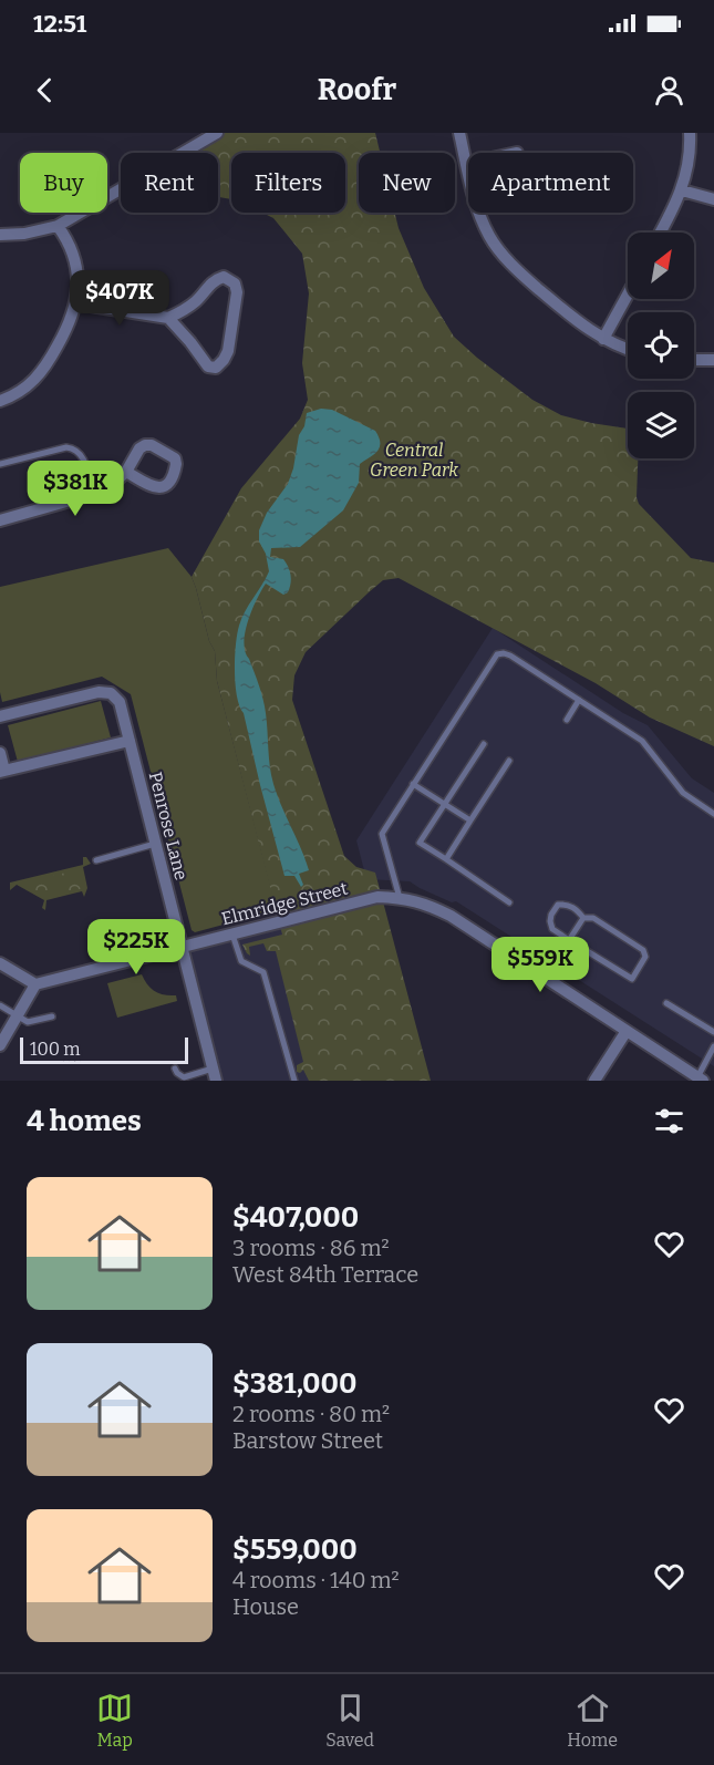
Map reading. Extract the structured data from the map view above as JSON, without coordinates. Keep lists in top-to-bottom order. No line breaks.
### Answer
{"streets":{"street":["Penrose Lane","Elmridge Street"]},"crossings":[["Penrose Lane","Elmridge Street"]],"parks":["Central Green Park"],"scale_bar":"100 m","north":"top right","page":{"status":"12:51","header":"Roofr","chip":["Buy","Rent","Filters","New","Apartment"],"price":["$407K","$381K","$225K","$559K"],"scale":"100 m","heading":"4 homes","list":[{"name":"$407,000","note":"3 rooms · 86 m² · West 84th Terrace"},{"name":"$381,000","note":"2 rooms · 80 m² · Barstow Street"},{"name":"$559,000","note":"4 rooms · 140 m² · House"}],"tabs":["Map","Saved","Home"]}}
